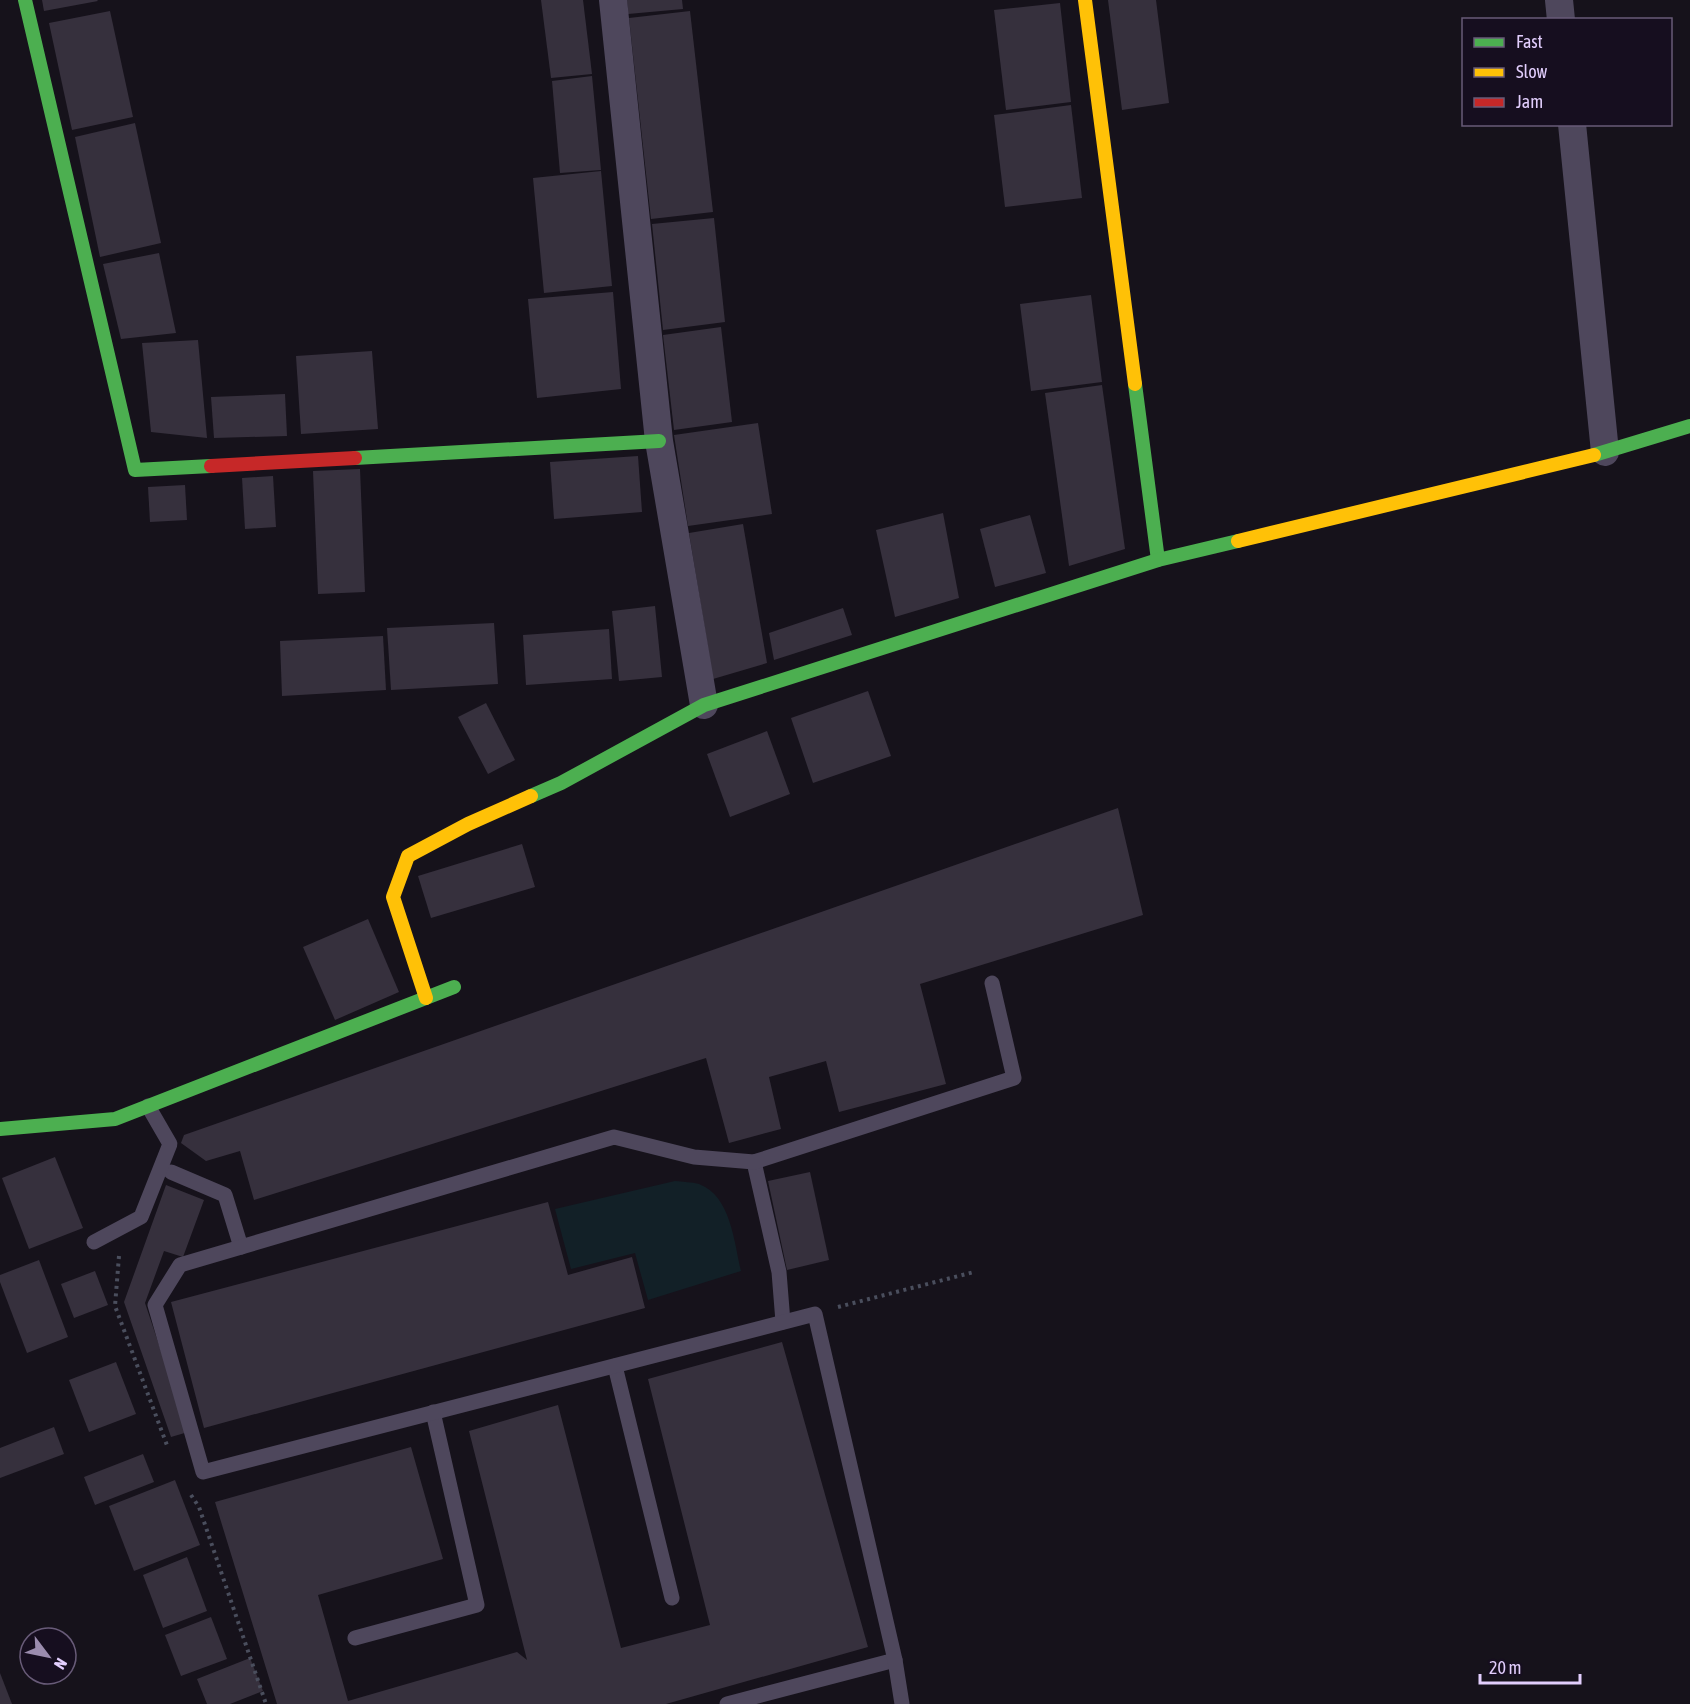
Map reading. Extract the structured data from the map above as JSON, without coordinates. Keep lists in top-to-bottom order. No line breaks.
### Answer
{"legend":["Fast","Slow","Jam"],"scale_bar":"20 m","north":"bottom right"}
